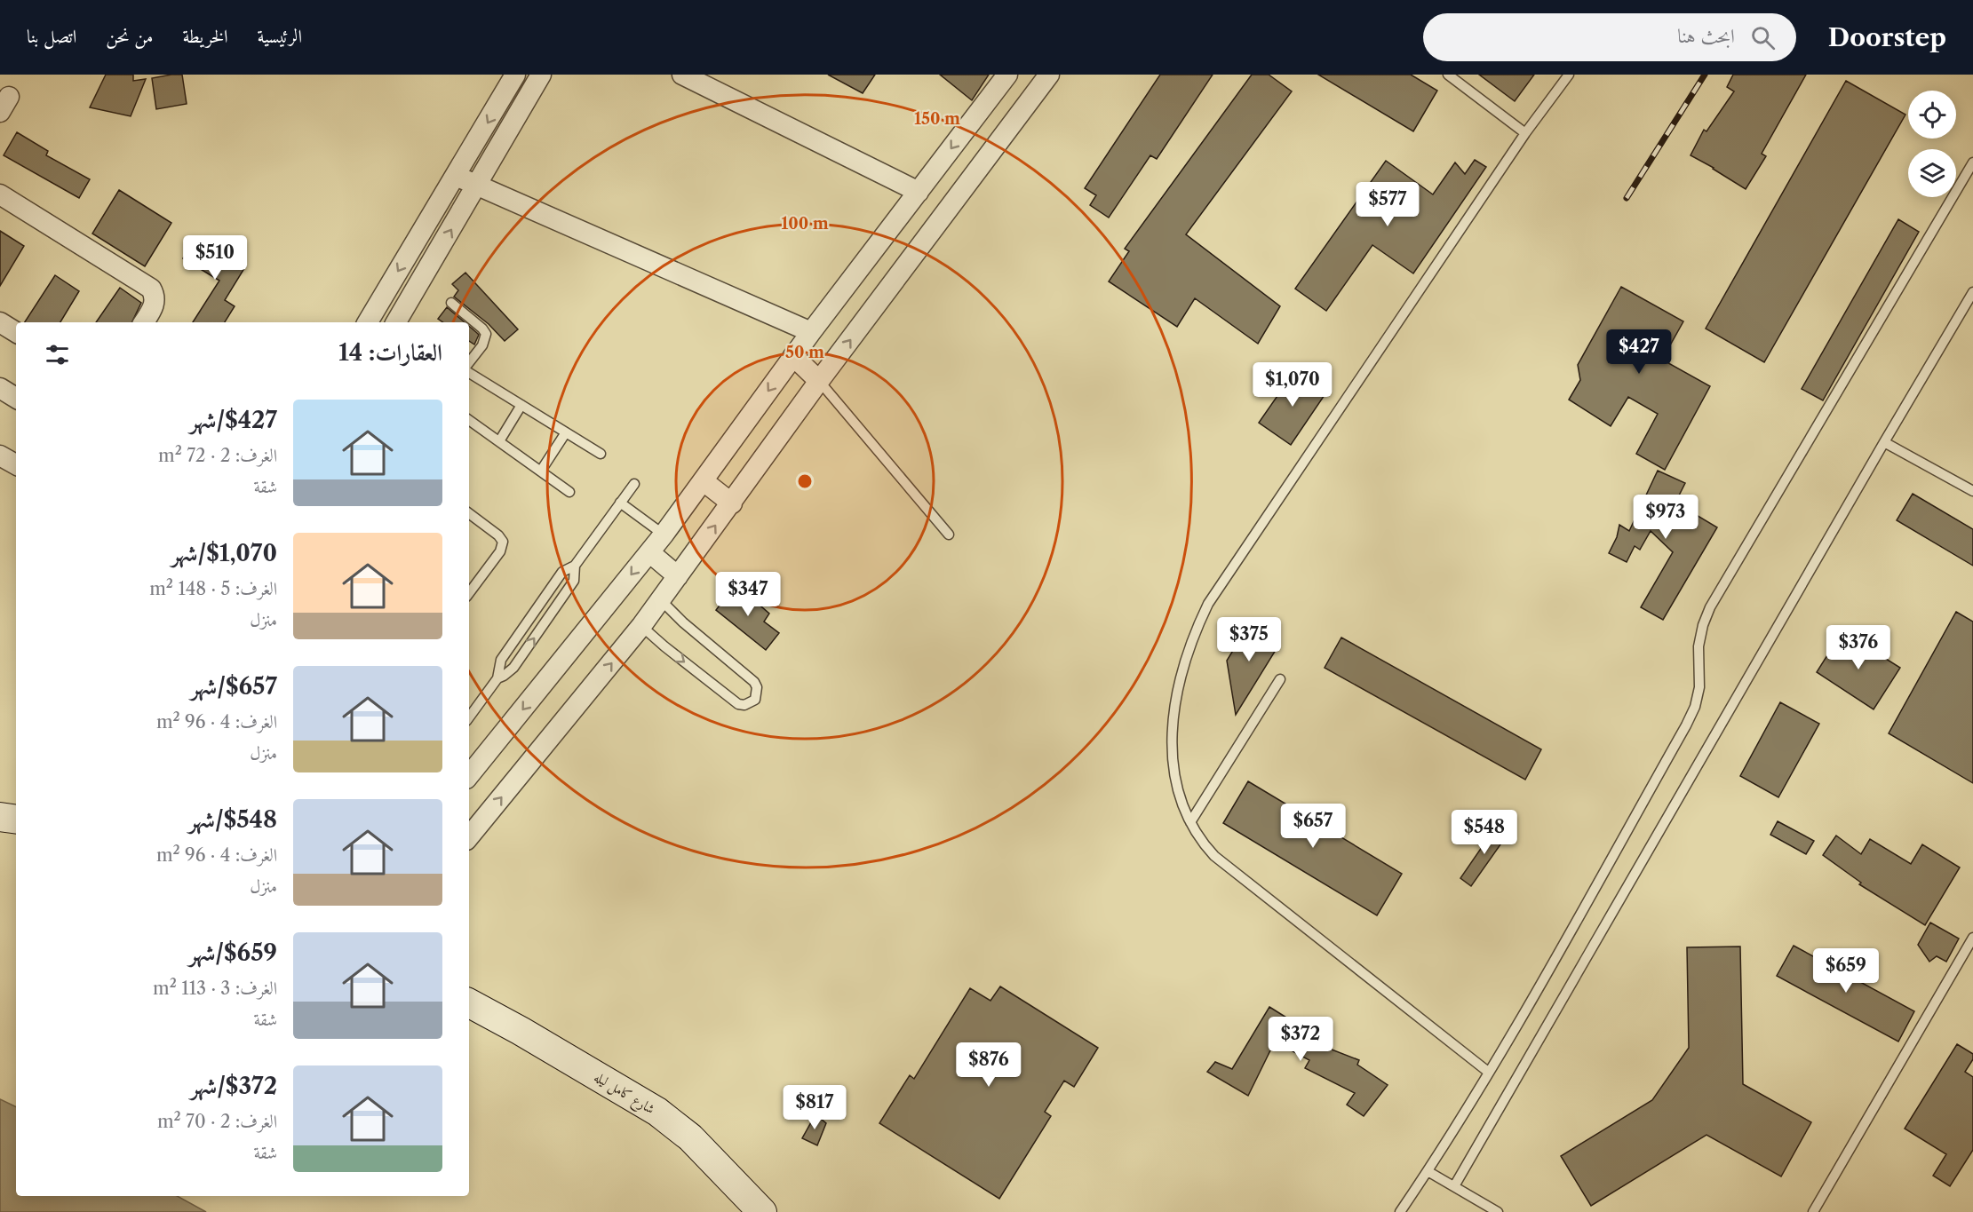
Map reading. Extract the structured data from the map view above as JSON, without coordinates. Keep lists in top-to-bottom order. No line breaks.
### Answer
{"streets":{"street":["شارع كامل ليله"]},"page":{"header":"Doorstep","search":"ابحث هنا","nav":["الرئيسية","الخريطة","من نحن","اتصل بنا"],"price":["$577","$510","$427","$1,070","$973","$347","$375","$376","$657","$548","$659","$372","$876","$817"],"heading":"العقارات: 14","list":[{"name":"$427/شهر","note":"الغرف: 2 · 72 m² · شقة"},{"name":"$1,070/شهر","note":"الغرف: 5 · 148 m² · منزل"},{"name":"$657/شهر","note":"الغرف: 4 · 96 m² · منزل"},{"name":"$548/شهر","note":"الغرف: 4 · 96 m² · منزل"},{"name":"$659/شهر","note":"الغرف: 3 · 113 m² · شقة"},{"name":"$372/شهر","note":"الغرف: 2 · 70 m² · شقة"}]},"rings":["150 m","100 m","50 m"]}
